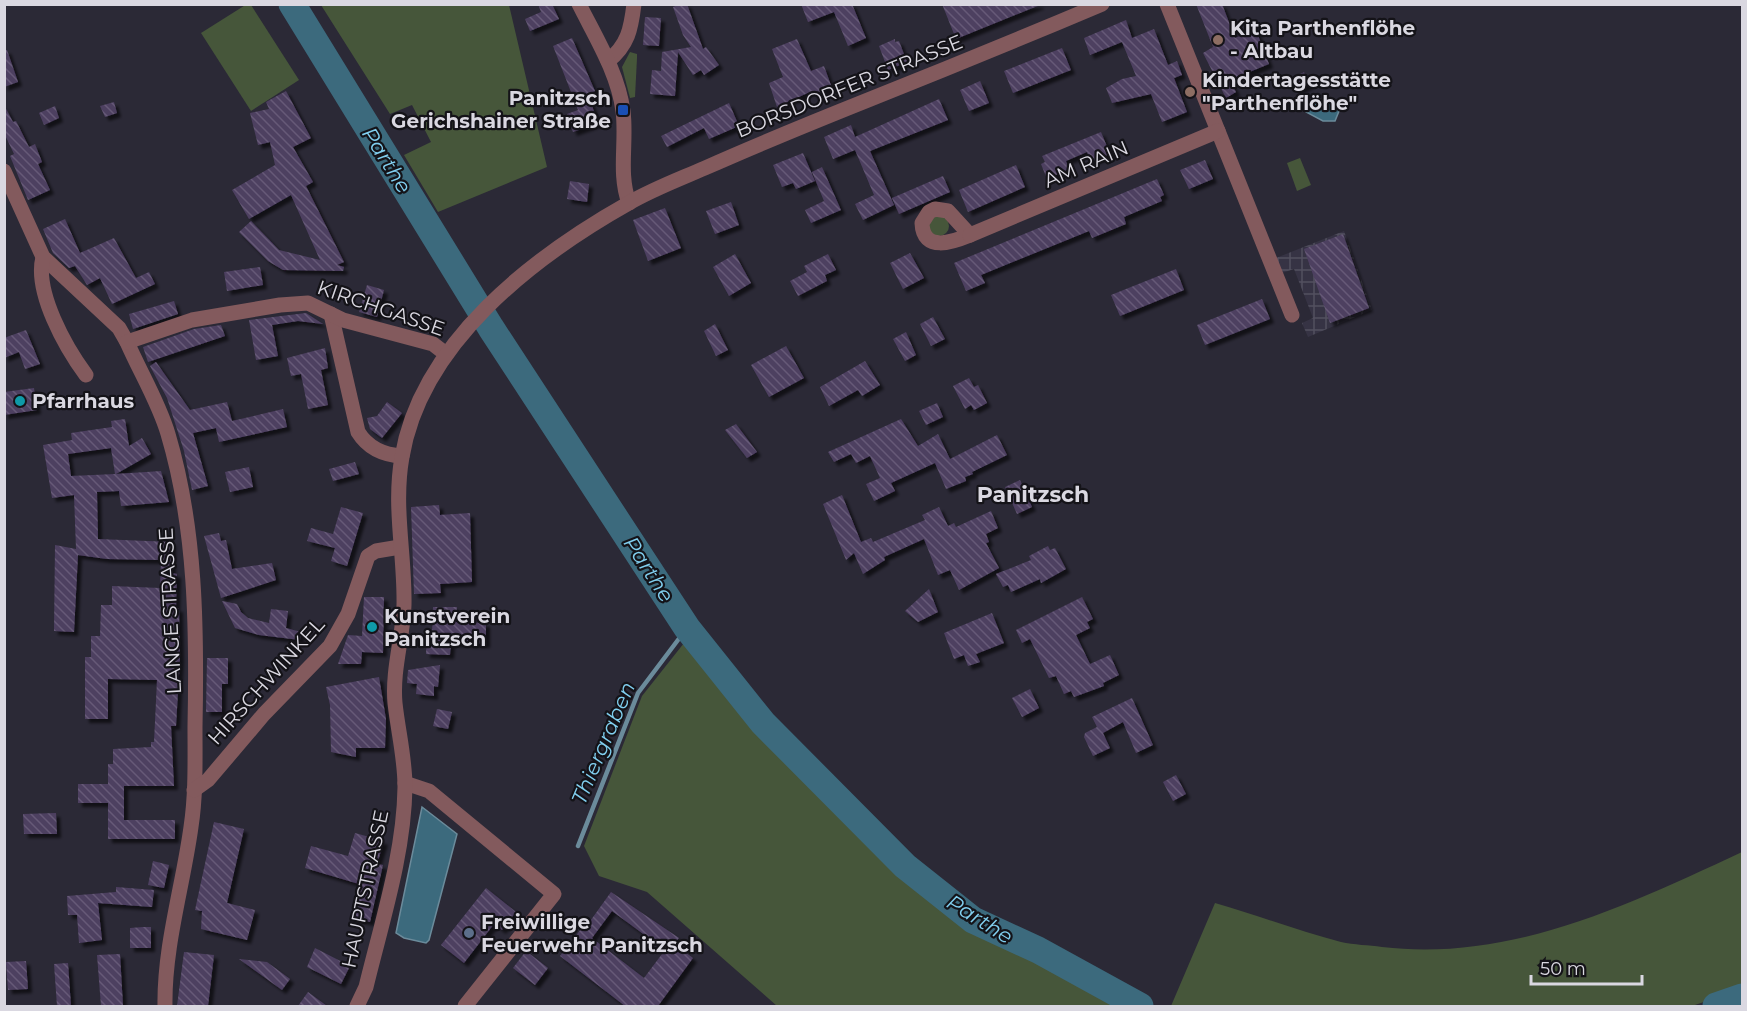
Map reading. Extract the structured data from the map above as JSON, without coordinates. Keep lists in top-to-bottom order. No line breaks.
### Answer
{"streets":{"street":["BORSDORFER STRASSE","AM RAIN","KIRCHGASSE","LANGE STRASSE","HIRSCHWINKEL","HAUPTSTRASSE"]},"crossings":[["BORSDORFER STRASSE","HAUPTSTRASSE"],["KIRCHGASSE","LANGE STRASSE"],["KIRCHGASSE","HAUPTSTRASSE"],["LANGE STRASSE","HIRSCHWINKEL"],["HIRSCHWINKEL","HAUPTSTRASSE"]],"districts":["Panitzsch"],"water":["Parthe","Thiergraben"],"places":{"other":["Kita Parthenflöhe - Altbau","Kindertagesstätte \"Parthenflöhe\"","Pfarrhaus","Kunstverein Panitzsch","Freiwillige Feuerwehr Panitzsch"],"transit":["Panitzsch Gerichshainer Straße"]},"scale_bar":"50 m"}
